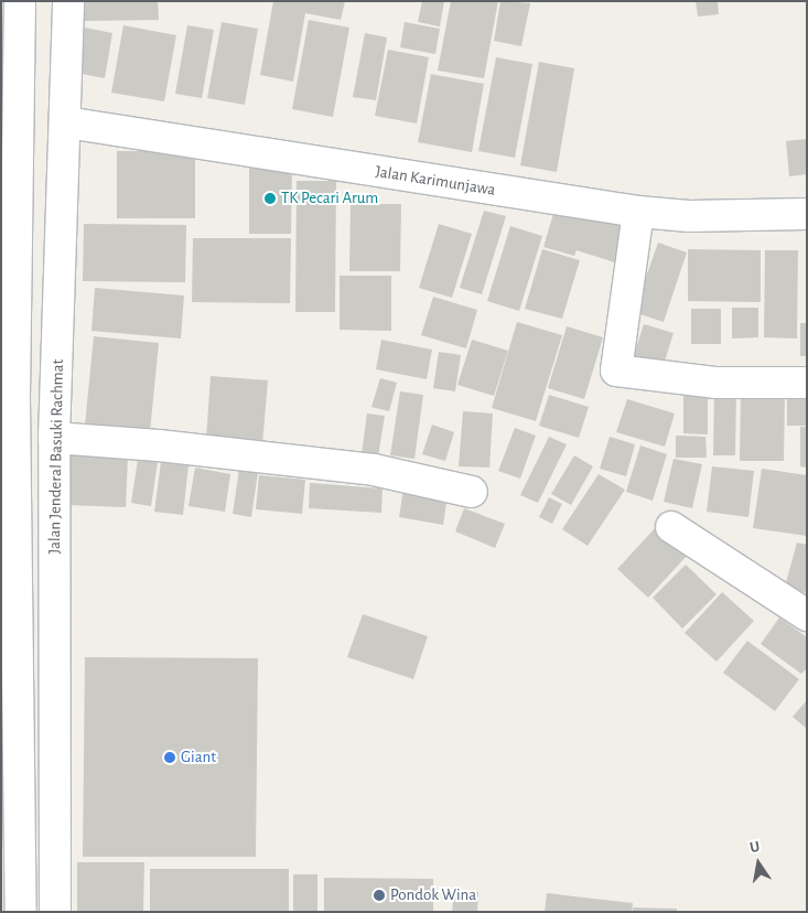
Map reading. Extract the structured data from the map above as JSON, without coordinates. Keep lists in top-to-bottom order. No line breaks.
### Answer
{"streets":{"main road":["Jalan Karimunjawa","Jalan Jenderal Basuki Rachmat"]},"crossings":[["Jalan Karimunjawa","Jalan Jenderal Basuki Rachmat"]],"places":["TK Pecari Arum","Giant","Pondok Wina"],"north":"top"}
